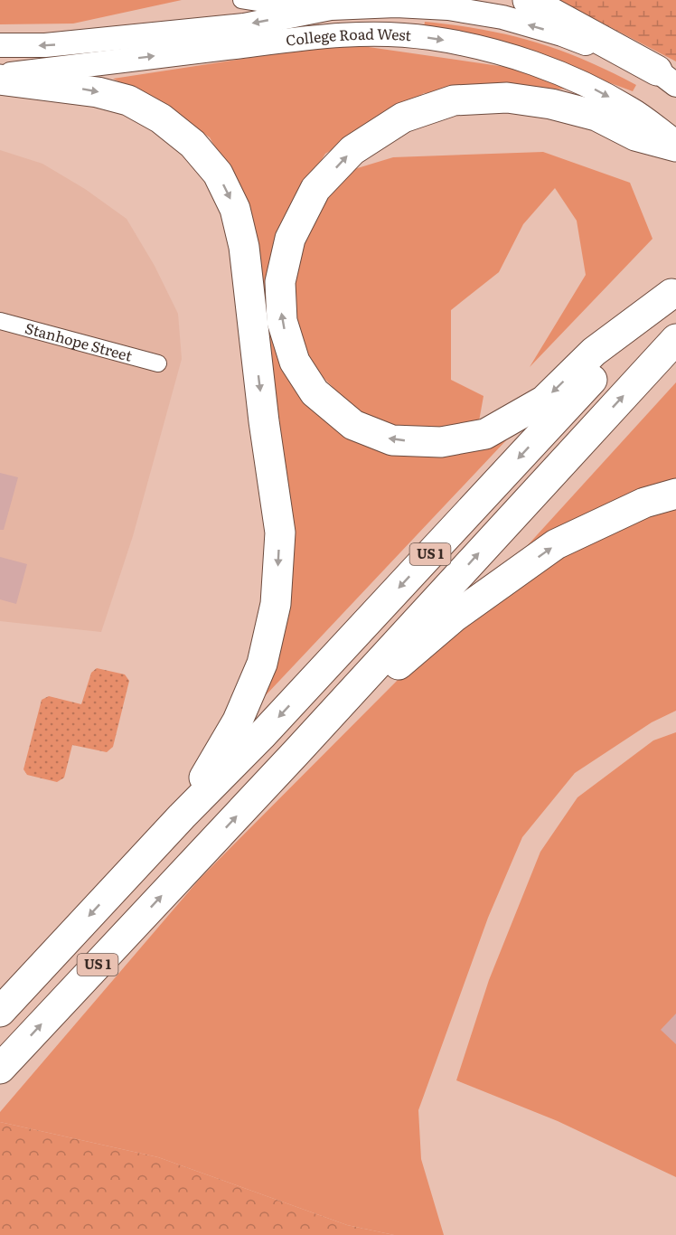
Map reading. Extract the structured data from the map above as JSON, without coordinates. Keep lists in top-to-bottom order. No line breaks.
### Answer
{"streets":{"highway":["US 1"],"street":["College Road West","Stanhope Street"]}}
